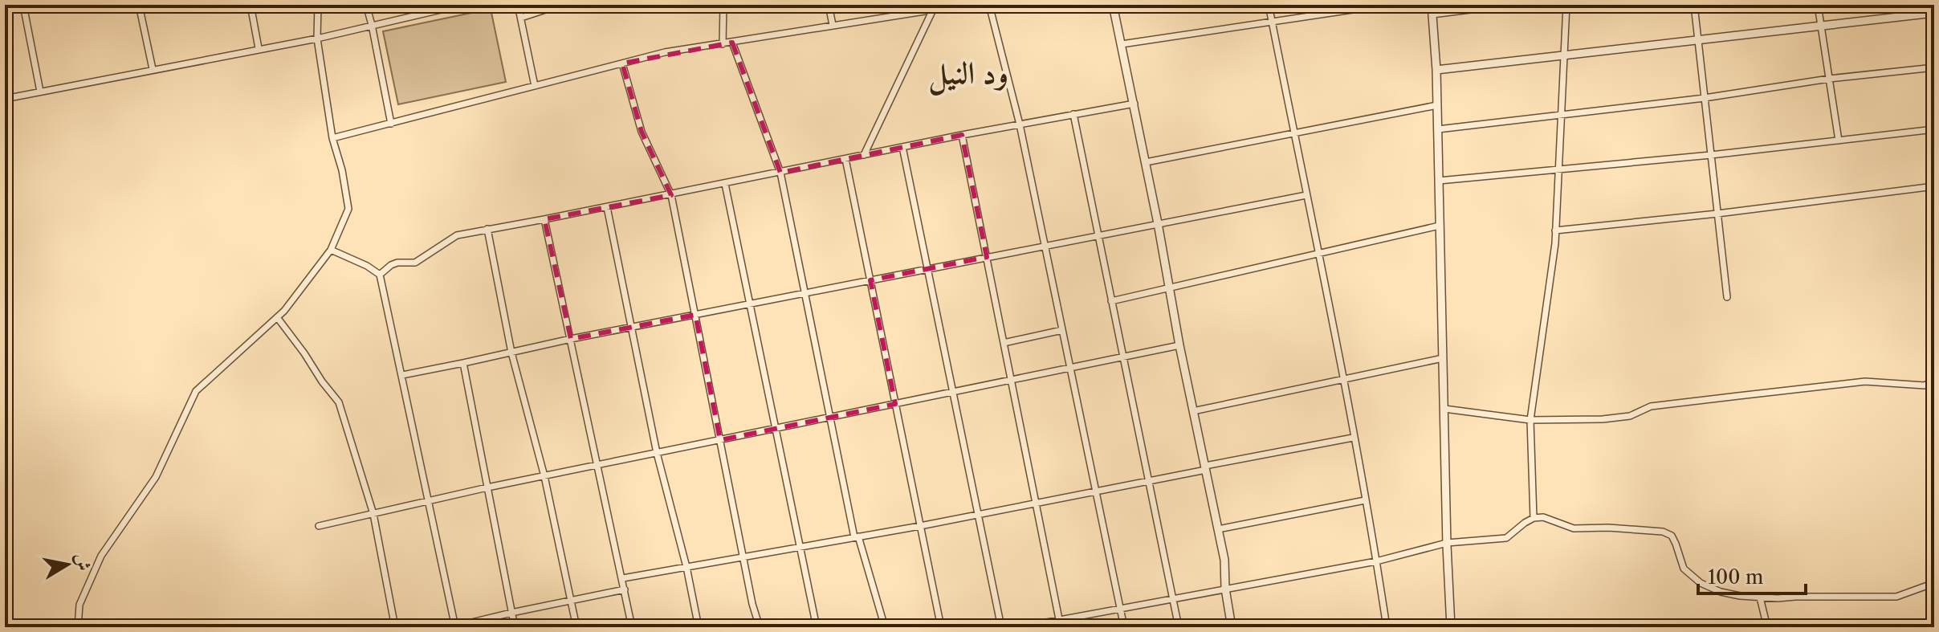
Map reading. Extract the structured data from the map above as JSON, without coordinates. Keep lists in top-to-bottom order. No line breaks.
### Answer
{"districts":["ود النيل"],"scale_bar":"100 m","north":"right"}
